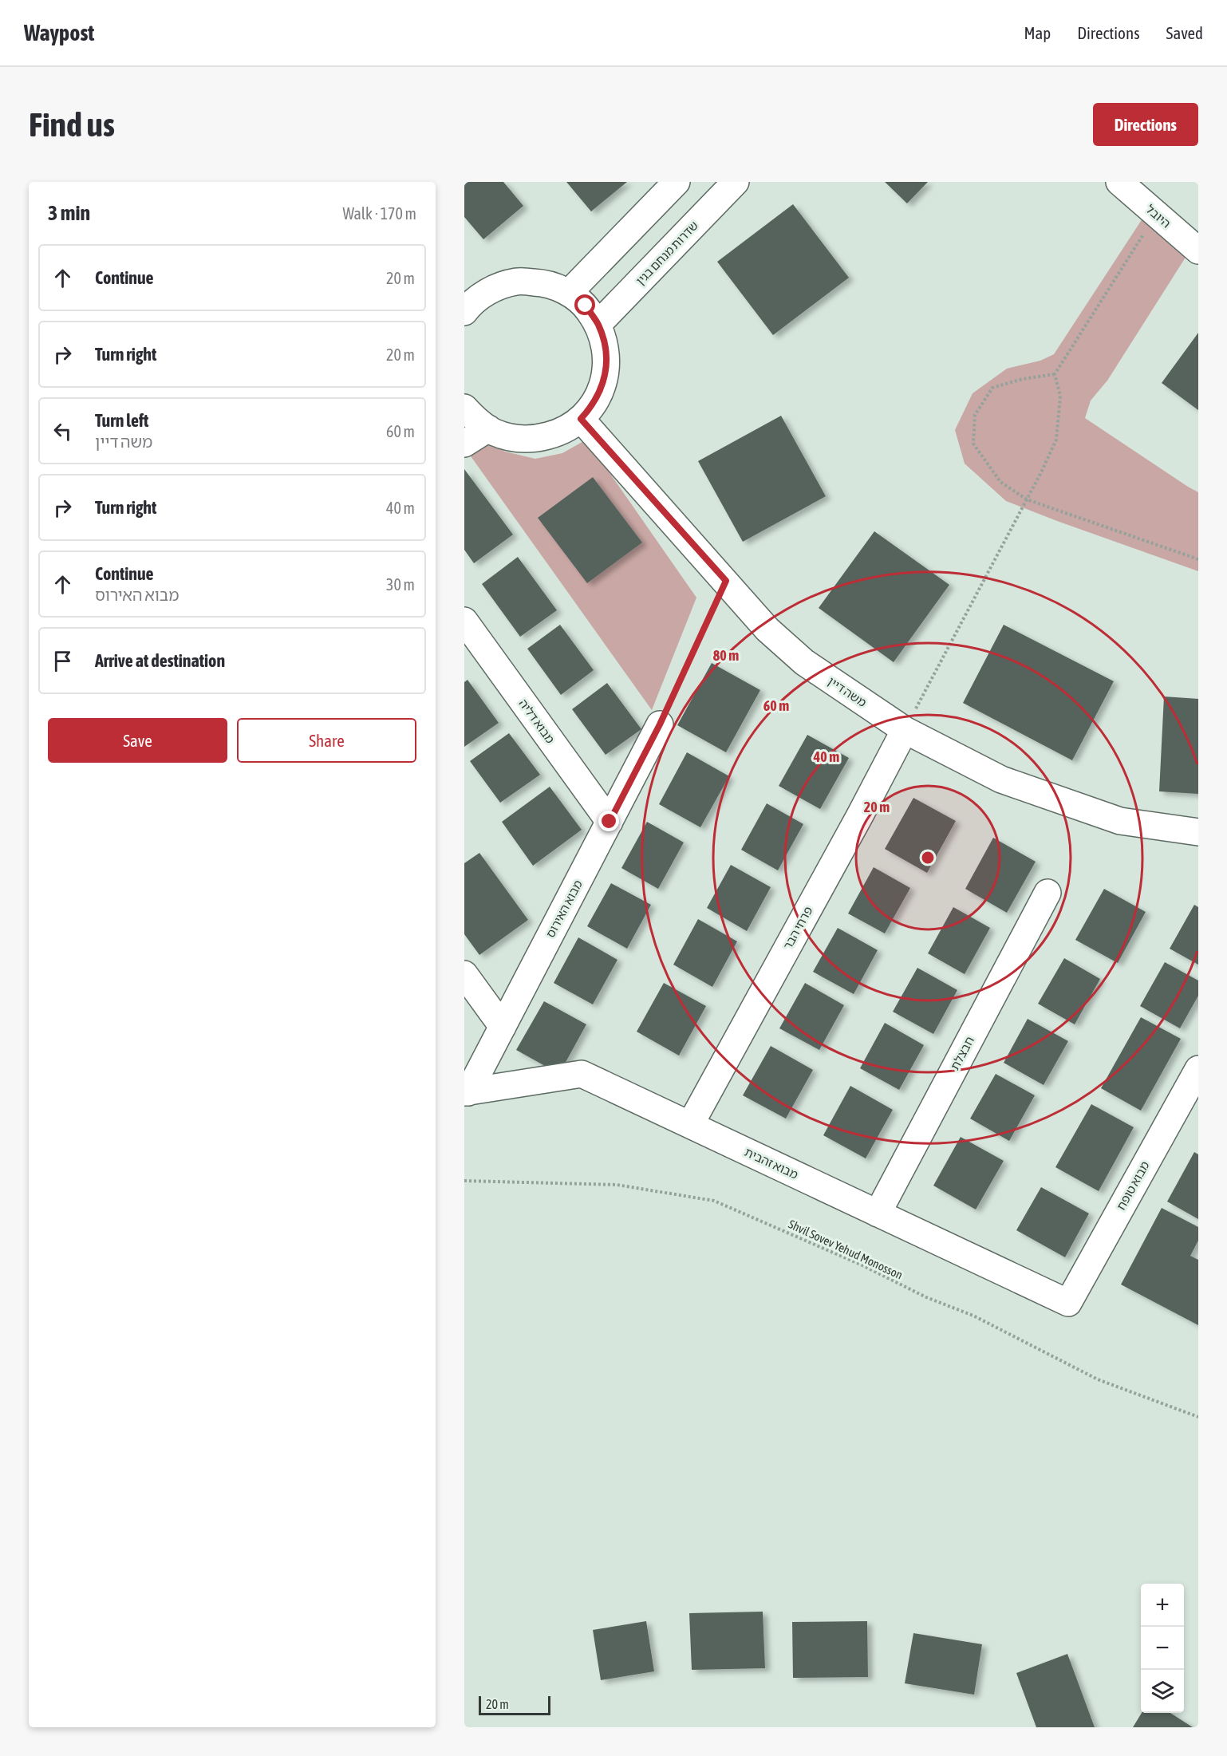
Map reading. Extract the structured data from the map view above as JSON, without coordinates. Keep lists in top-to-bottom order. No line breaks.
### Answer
{"streets":{"street":["היובל","שדרות מנחם בגין","משה דיין","מבוא דליה","מבוא האירוס","פרחי הבר","חבצלת","מבוא זהבית","מבוא טופח"],"path":["Shvil Sovev Yehud Monosson"]},"crossings":[["משה דיין","פרחי הבר"],["מבוא דליה","מבוא האירוס"],["מבוא האירוס","מבוא זהבית"],["פרחי הבר","מבוא זהבית"],["חבצלת","מבוא זהבית"],["מבוא זהבית","מבוא טופח"]],"scale_bar":"20 m","page":{"header":"Waypost","nav":["Map","Directions","Saved"],"buttons":["Directions",["Save","Share"]],"title":"Find us","heading":["3 min","Walk · 170 m"],"list":[["Continue","20 m"],["Turn right","20 m"],["Turn left","משה דיין","60 m"],["Turn right","40 m"],["Continue","מבוא האירוס","30 m"],"Arrive at destination"],"map_buttons":["+","−"],"scale":"20 m"},"rings":["80 m","60 m","40 m","20 m"]}
